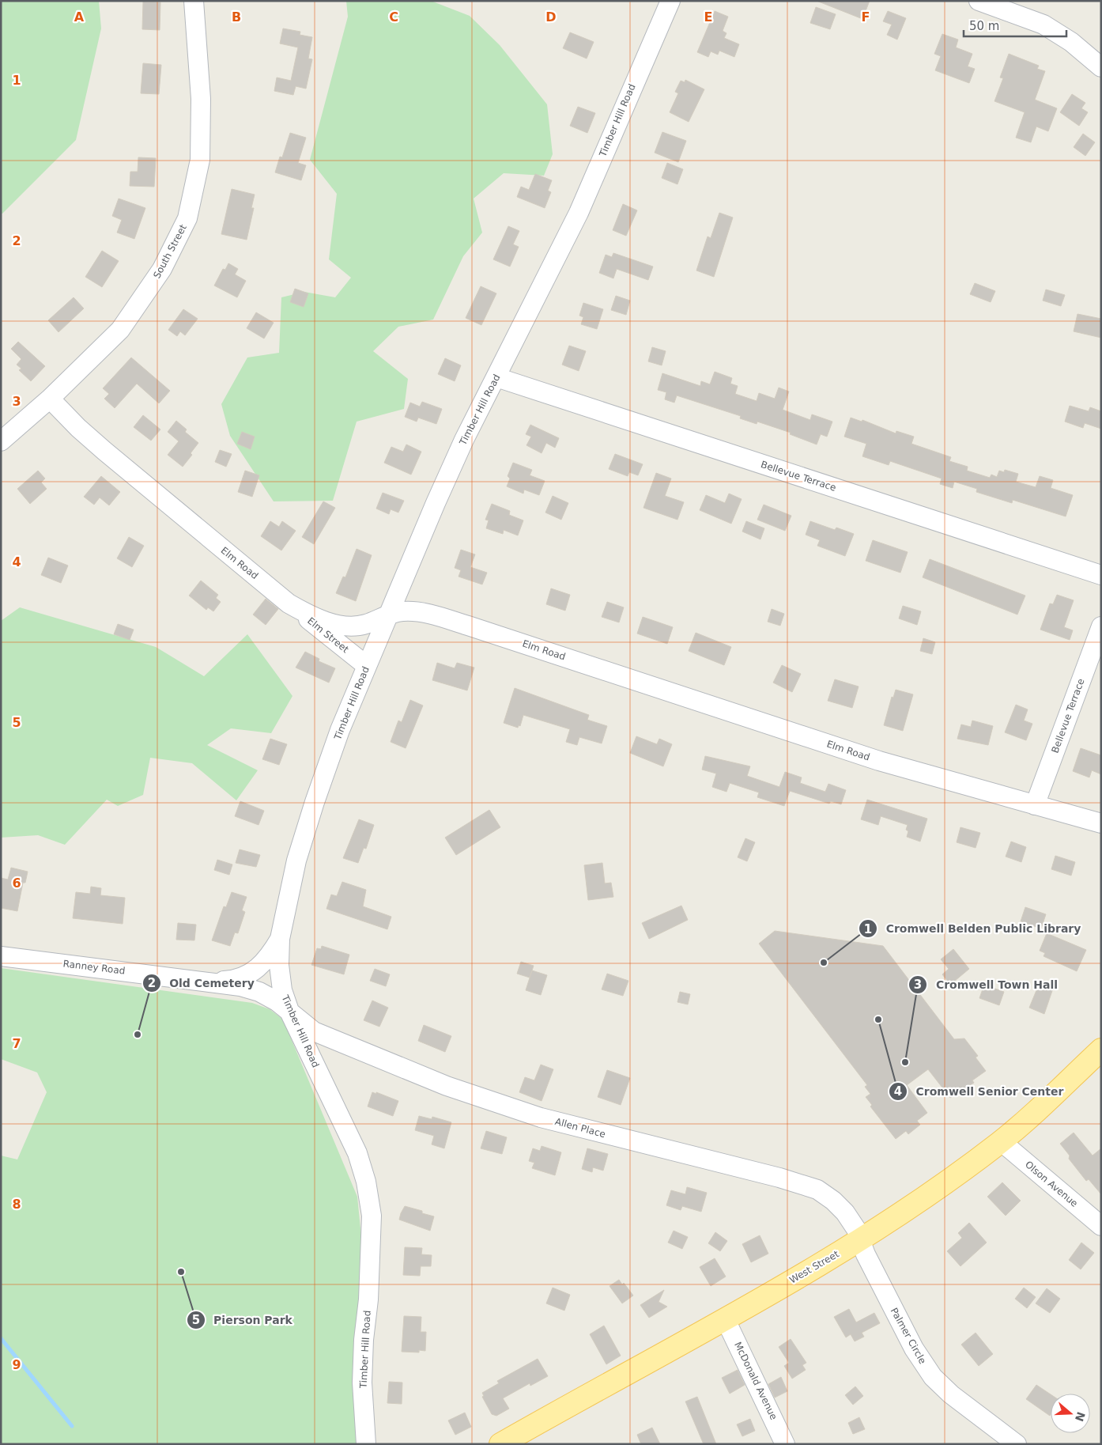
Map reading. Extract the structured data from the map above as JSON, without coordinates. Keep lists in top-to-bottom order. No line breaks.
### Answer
{"streets":{"main road":["West Street"],"street":["Timber Hill Road","South Street","Bellevue Terrace","Elm Road","Elm Street","Ranney Road","Allen Place","Olson Avenue","Palmer Circle","McDonald Avenue"]},"crossings":[["Timber Hill Road","Bellevue Terrace"],["Timber Hill Road","Elm Road"],["Timber Hill Road","Elm Street"],["Timber Hill Road","Ranney Road"],["Timber Hill Road","Allen Place"],["South Street","Elm Road"],["Bellevue Terrace","Elm Road"],["Elm Road","Elm Street"],["Ranney Road","Allen Place"],["Allen Place","West Street"],["Allen Place","Palmer Circle"],["Olson Avenue","West Street"],["West Street","Palmer Circle"],["West Street","McDonald Avenue"]],"places":["Cromwell Belden Public Library","Cromwell Senior Center","Old Cemetery","Cromwell Town Hall","Pierson Park"],"scale_bar":"50 m","north":"right","grid":{"columns":["A","B","C","D","E","F"],"rows":["1","2","3","4","5","6","7","8","9"]}}
